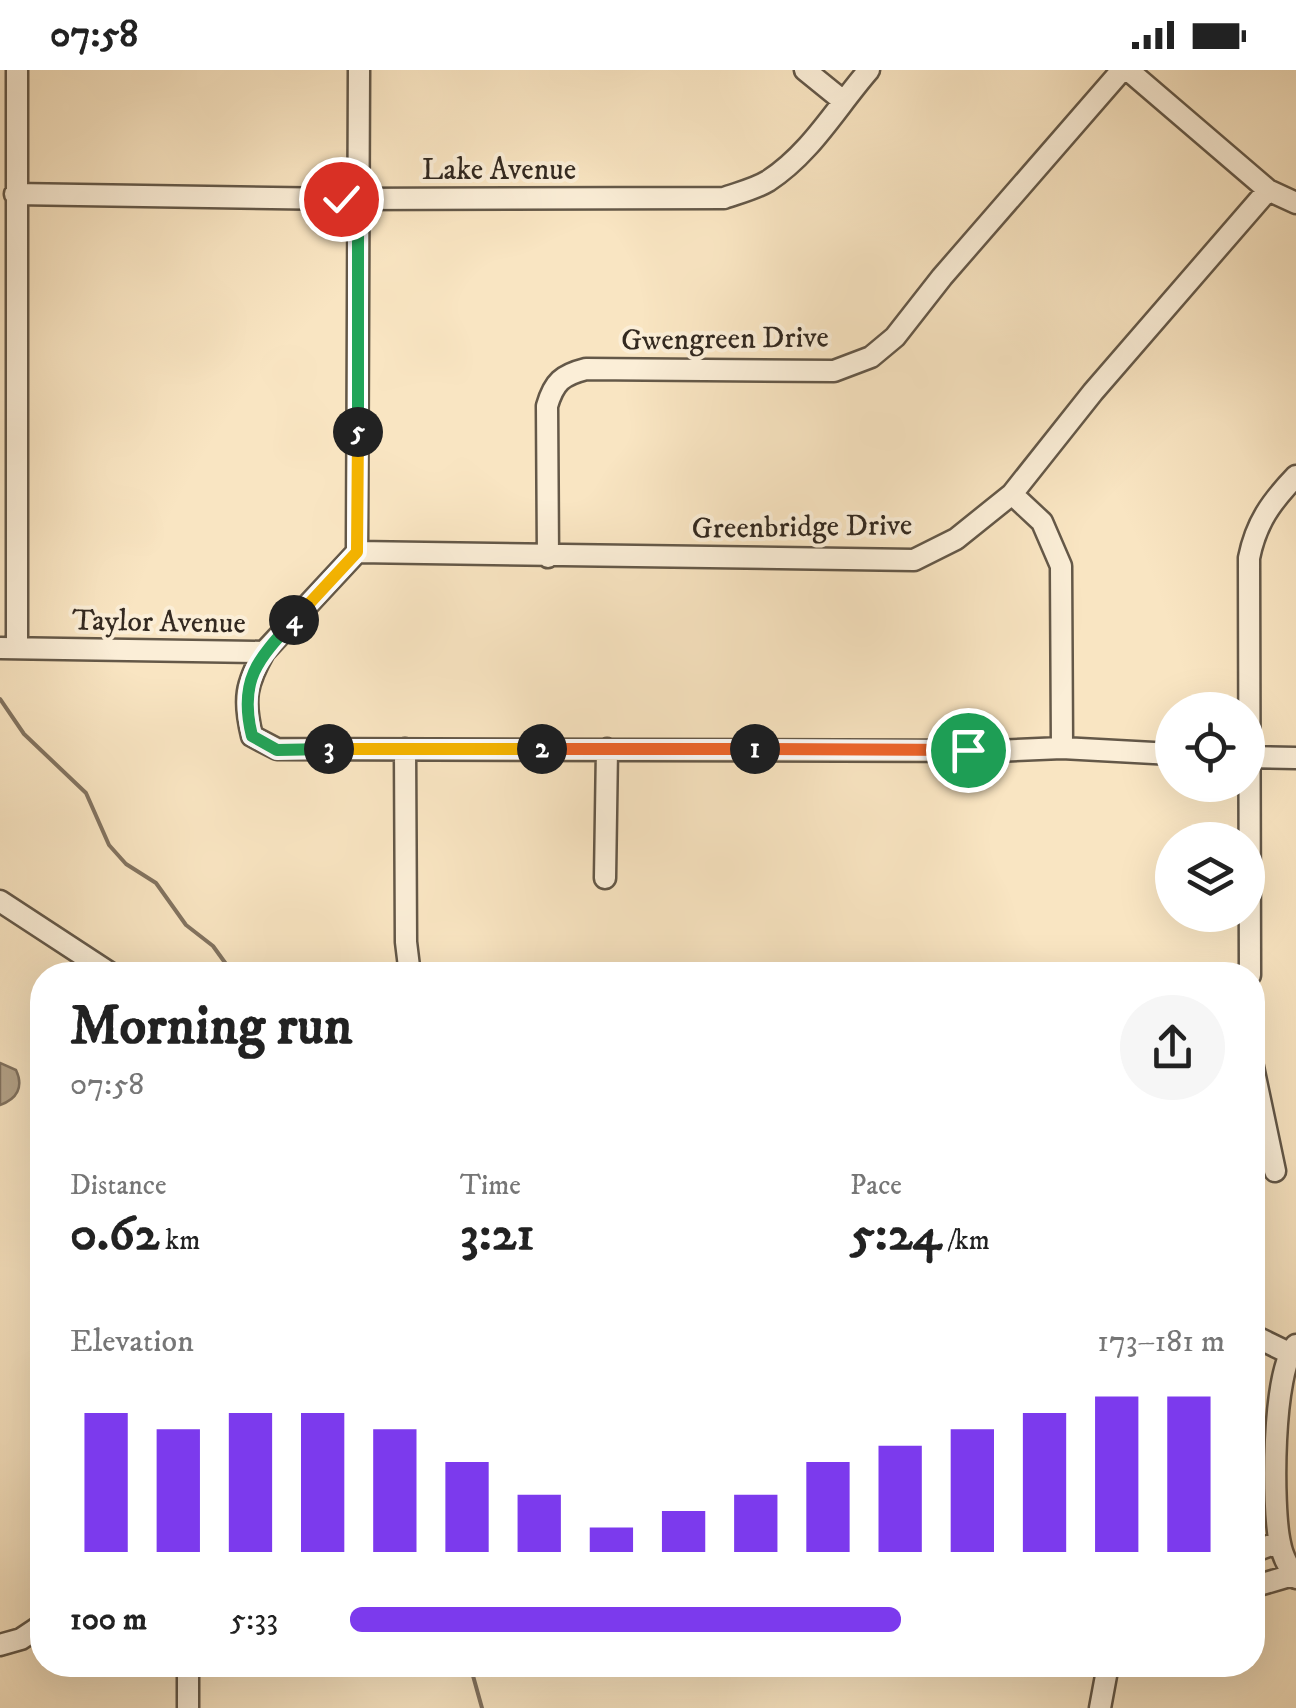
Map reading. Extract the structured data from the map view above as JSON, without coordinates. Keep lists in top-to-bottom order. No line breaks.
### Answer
{"streets":{"street":["Lake Avenue","Gwengreen Drive","Greenbridge Drive","Taylor Avenue"]},"crossings":[["Gwengreen Drive","Greenbridge Drive"]],"page":{"status":"07:58","pins":["5","4","1","2","3"],"heading":["Morning run","07:58"],"stats":[["Distance","0.62 km"],["Time","3:21"],["Pace","5:24 /km"]],"chart":["Elevation","173–181 m"],"list":[{"name":"100 m","note":"5:33"}]}}
